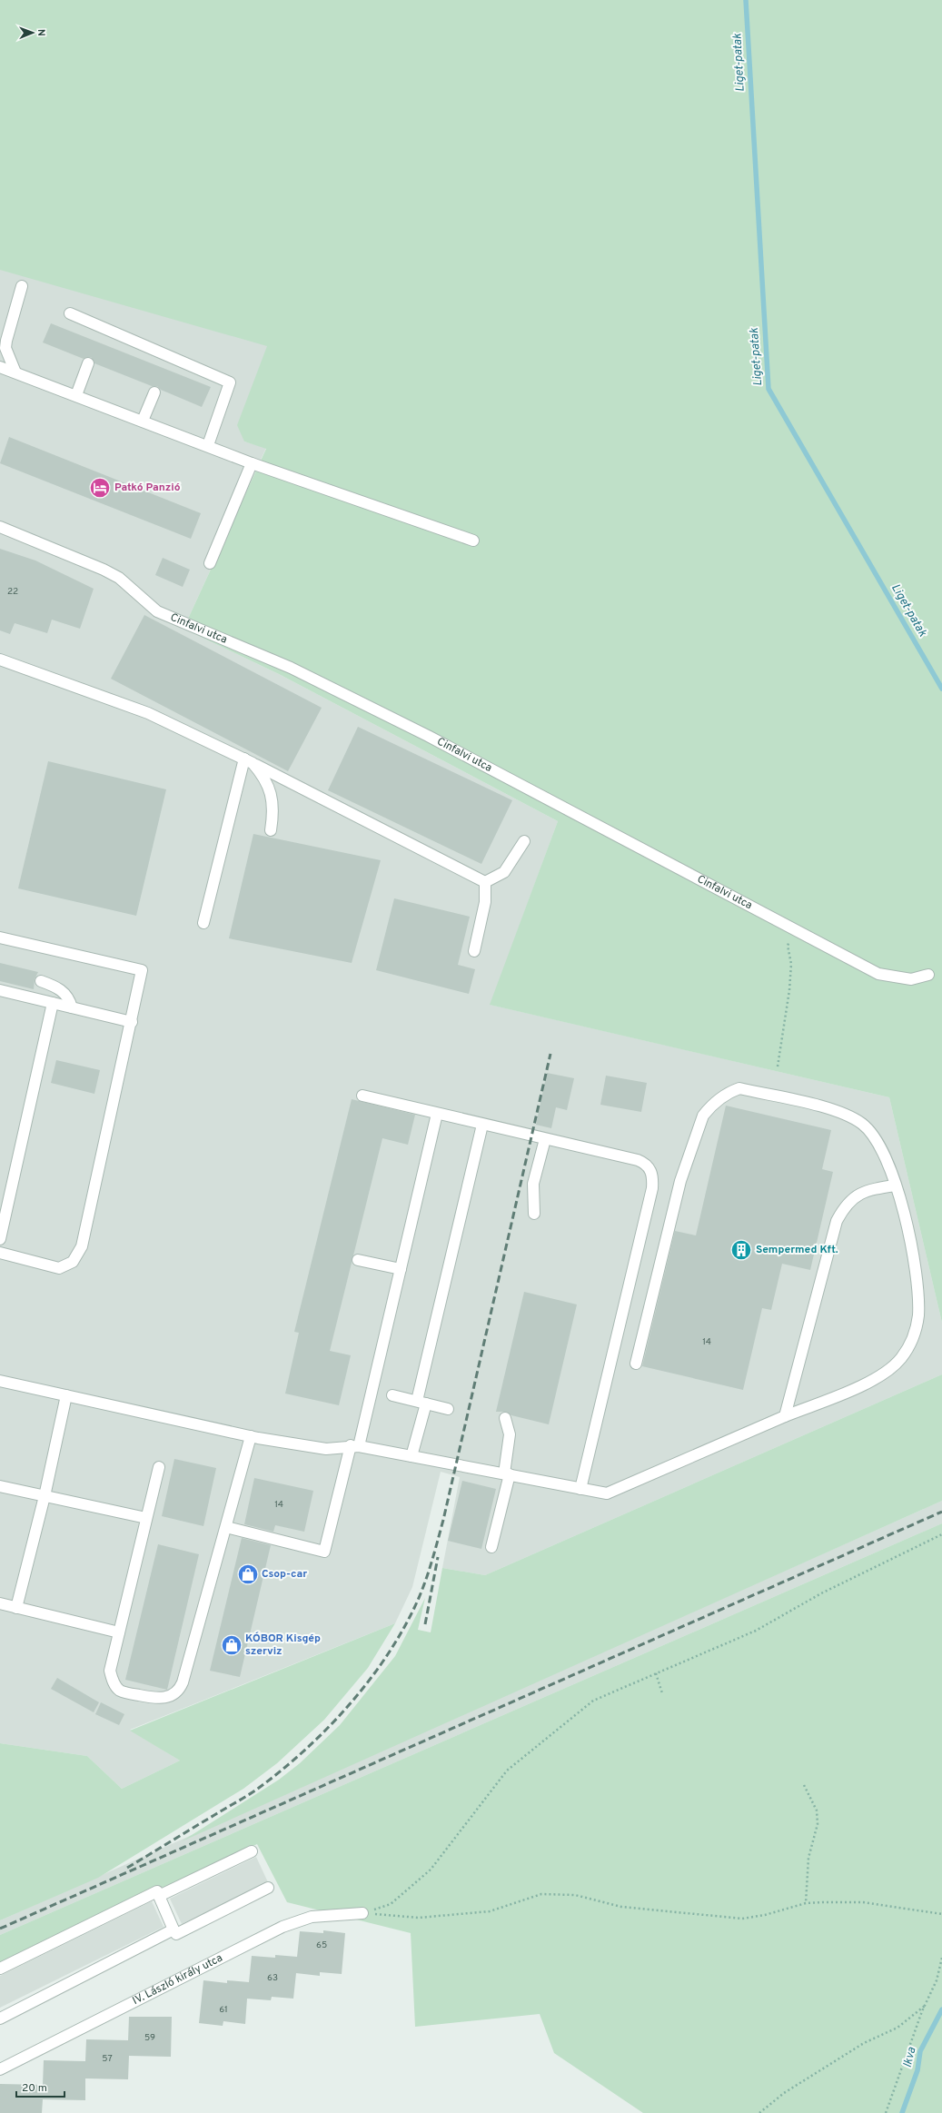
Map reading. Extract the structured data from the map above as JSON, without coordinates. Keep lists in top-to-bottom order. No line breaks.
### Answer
{"streets":{"street":["Cinfalvi utca","IV. László király utca"]},"water":["Liget-patak","Ikva"],"places":{"hotel":["Patkó Panzió"],"building":["Sempermed Kft."],"shop":["Csop-car","KÓBOR Kisgép szerviz"]},"house_numbers":["22","14","14","65","63","61","59","57"],"scale_bar":"20 m","north":"right"}
